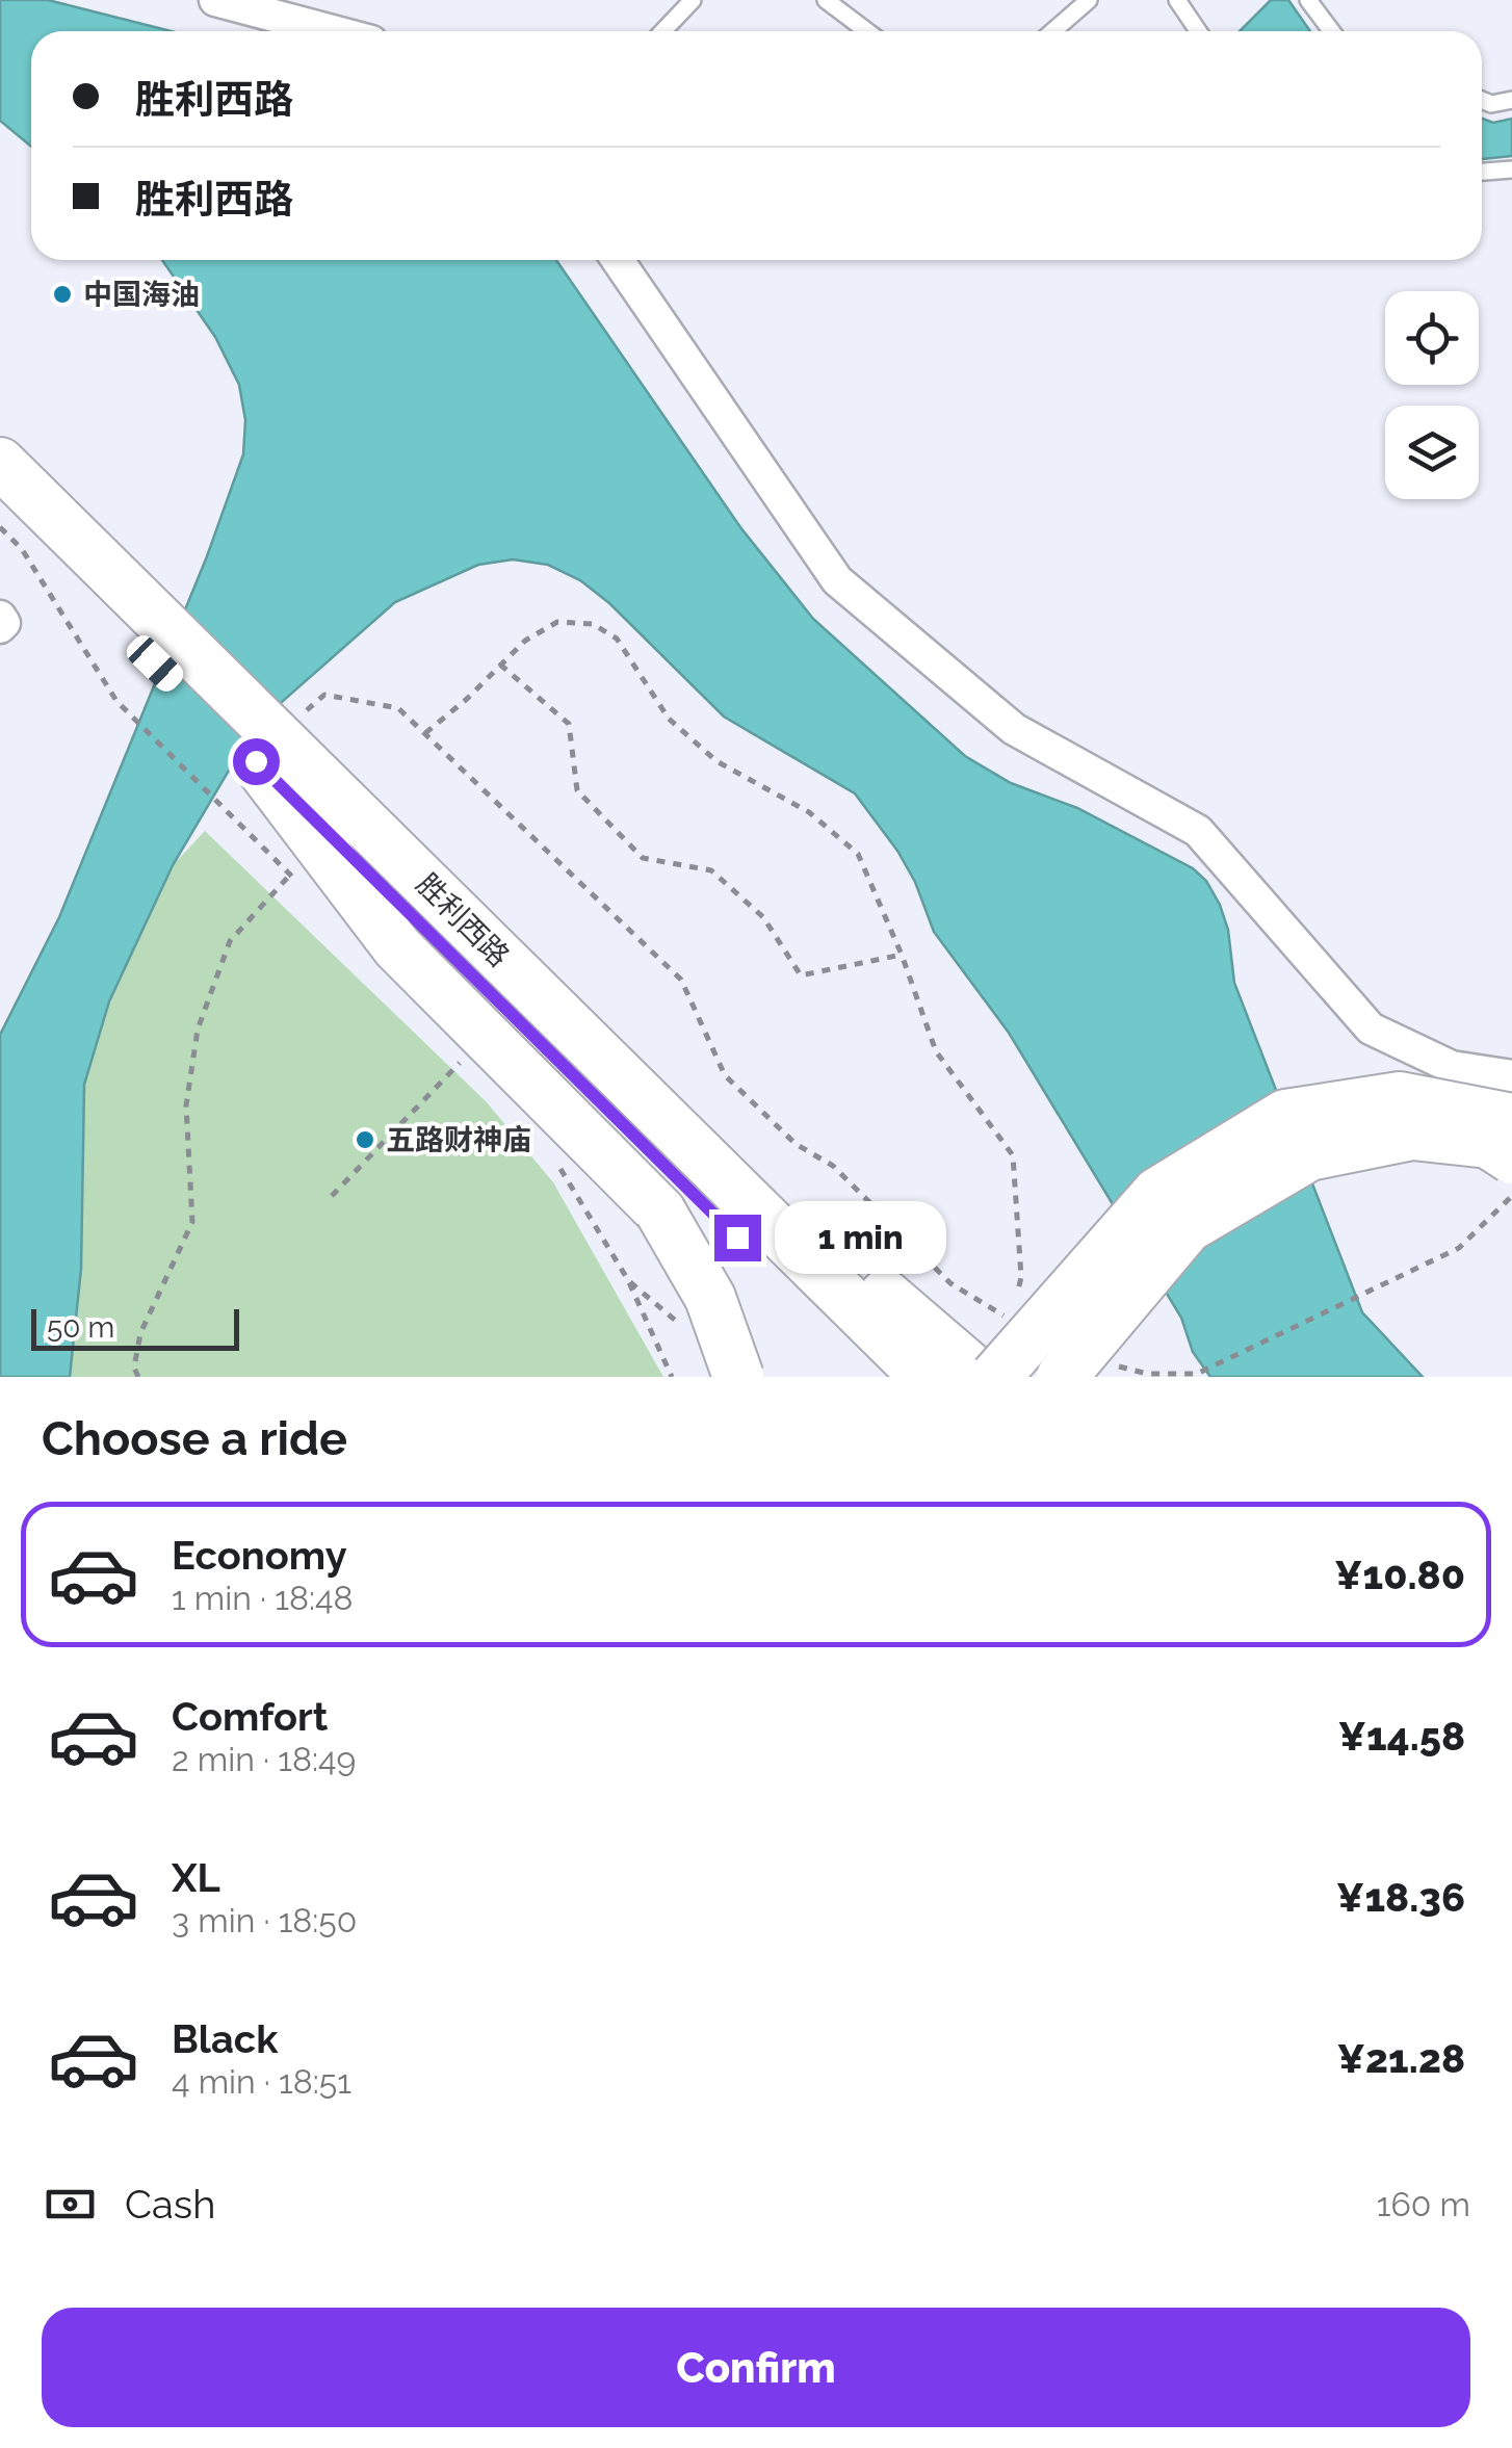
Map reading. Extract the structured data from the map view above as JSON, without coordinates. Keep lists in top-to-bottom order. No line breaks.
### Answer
{"streets":{"main road":["胜利西路"]},"places":["中国海油","五路财神庙"],"scale_bar":"50 m","page":{"banner":["胜利西路","胜利西路"],"bubble":"1 min","scale":"50 m","heading":"Choose a ride","list":[{"name":"Economy","note":"1 min · 18:48","value":"¥10.80"},{"name":"Comfort","note":"2 min · 18:49","value":"¥14.58"},{"name":"XL","note":"3 min · 18:50","value":"¥18.36"},{"name":"Black","note":"4 min · 18:51","value":"¥21.28"}],"pay":["Cash","160 m"],"buttons":"Confirm"}}
